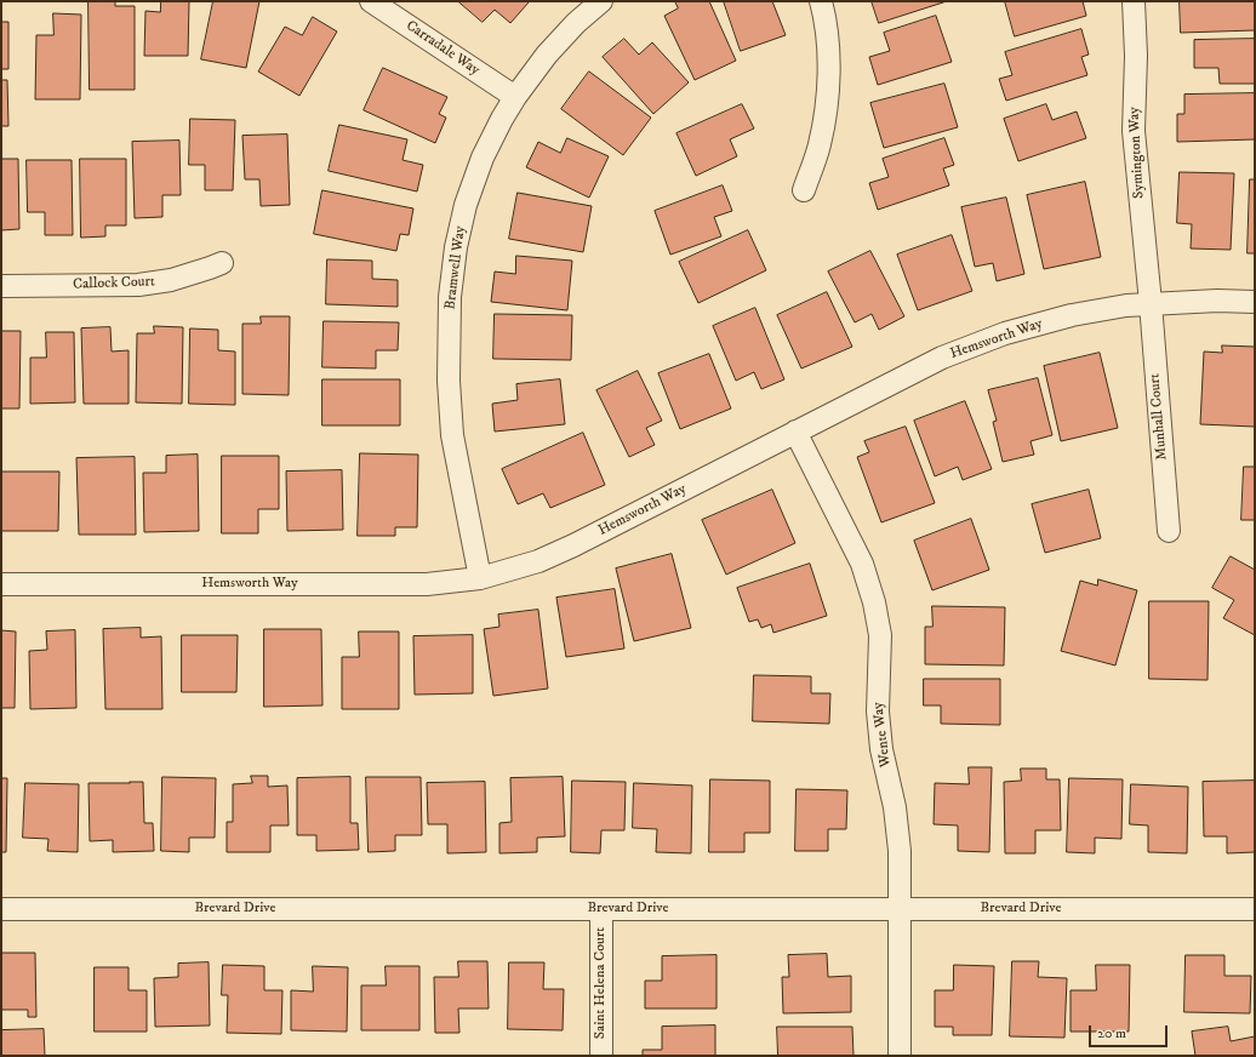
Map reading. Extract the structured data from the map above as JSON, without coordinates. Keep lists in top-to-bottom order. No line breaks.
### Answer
{"streets":{"street":["Carradale Way","Symington Way","Bramwell Way","Callock Court","Hemsworth Way","Munhall Court","Wente Way","Brevard Drive","Saint Helena Court"]},"crossings":[["Carradale Way","Bramwell Way"],["Symington Way","Hemsworth Way"],["Symington Way","Munhall Court"],["Bramwell Way","Hemsworth Way"],["Hemsworth Way","Munhall Court"],["Hemsworth Way","Wente Way"],["Wente Way","Brevard Drive"],["Brevard Drive","Saint Helena Court"]],"scale_bar":"20 m"}
